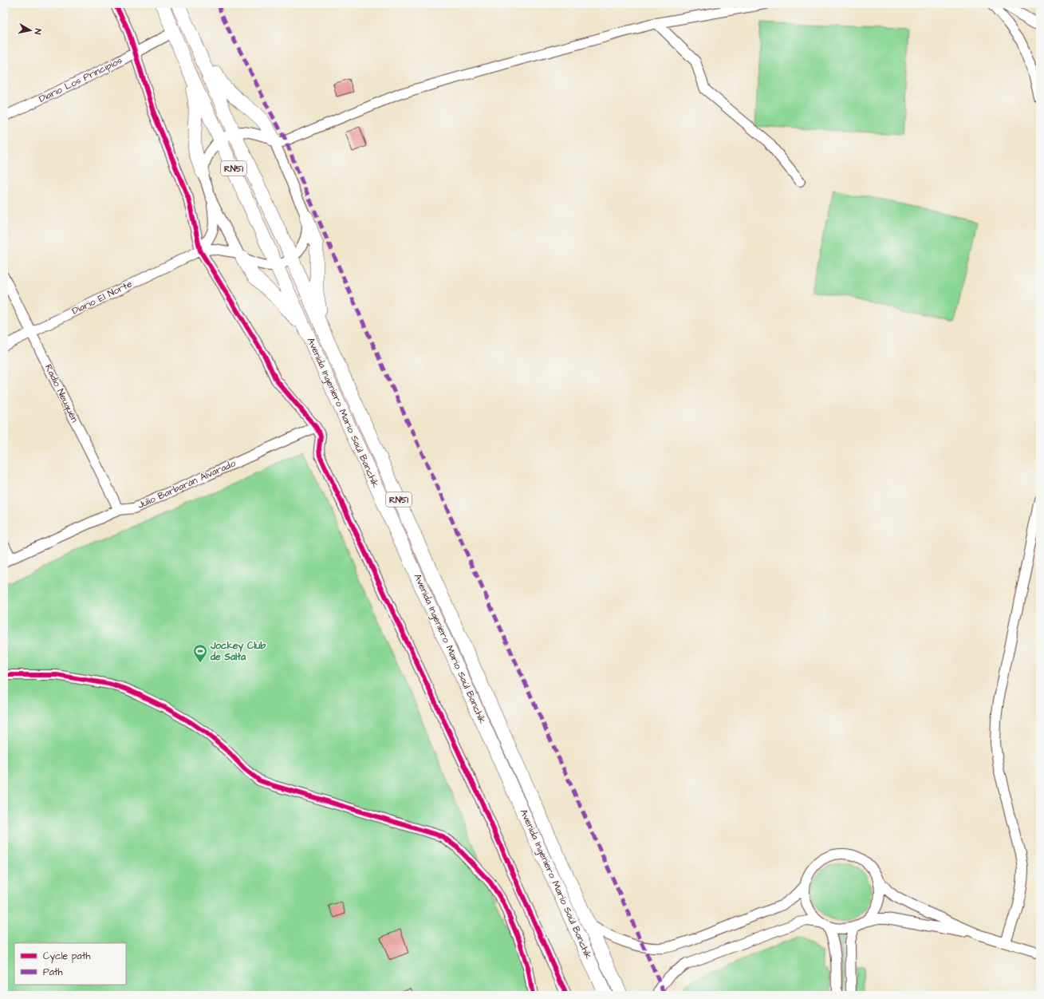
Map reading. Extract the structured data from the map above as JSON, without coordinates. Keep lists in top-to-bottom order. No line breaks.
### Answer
{"streets":{"highway":["RN51","Avenida Ingeniero Mario Saúl Banchik"],"street":["Diario Los Principios","Diario El Norte","Radio Neuquén","Julio Barbarán Alvarado"]},"crossings":[["Diario Los Principios","Avenida Ingeniero Mario Saúl Banchik"],["Diario El Norte","Radio Neuquén"],["Radio Neuquén","Julio Barbarán Alvarado"]],"places":{"sports":["Jockey Club de Salta"]},"legend":["Cycle path","Path"],"north":"right"}
